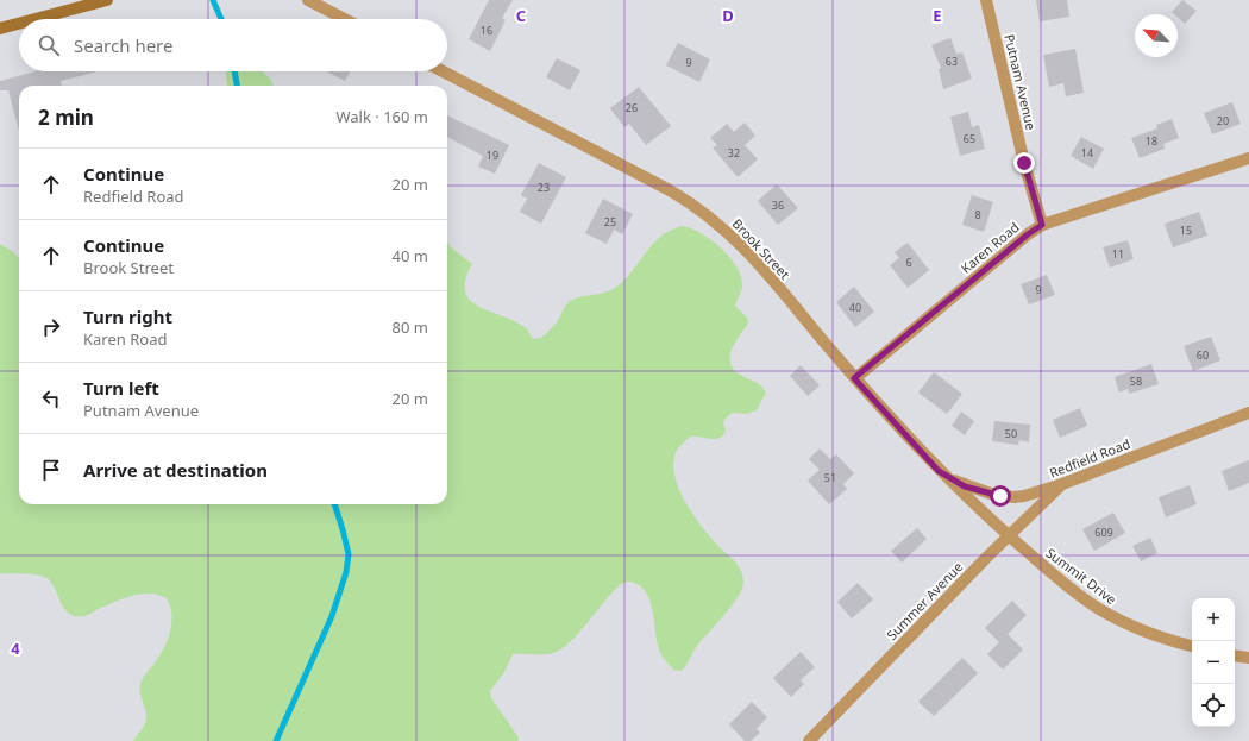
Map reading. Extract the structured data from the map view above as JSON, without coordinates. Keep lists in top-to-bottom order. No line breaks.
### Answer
{"streets":{"street":["Putnam Avenue","Karen Road","Brook Street","Redfield Road","Summit Drive","Summer Avenue"]},"crossings":[["Putnam Avenue","Karen Road"],["Karen Road","Brook Street"],["Brook Street","Redfield Road"],["Brook Street","Summit Drive"],["Brook Street","Summer Avenue"],["Redfield Road","Summer Avenue"],["Summit Drive","Summer Avenue"]],"house_numbers":["16","63","9","26","20","65","18","32","14","19","23","36","8","25","15","11","6","9","40","60","58","50","51","609"],"north":"top left","page":{"search":"Search here","heading":["2 min","Walk · 160 m"],"list":[["Continue","Redfield Road","20 m"],["Continue","Brook Street","40 m"],["Turn right","Karen Road","80 m"],["Turn left","Putnam Avenue","20 m"],"Arrive at destination"],"map_buttons":["+","−"]},"grid":{"columns":["C","D","E"],"rows":["4"]}}
